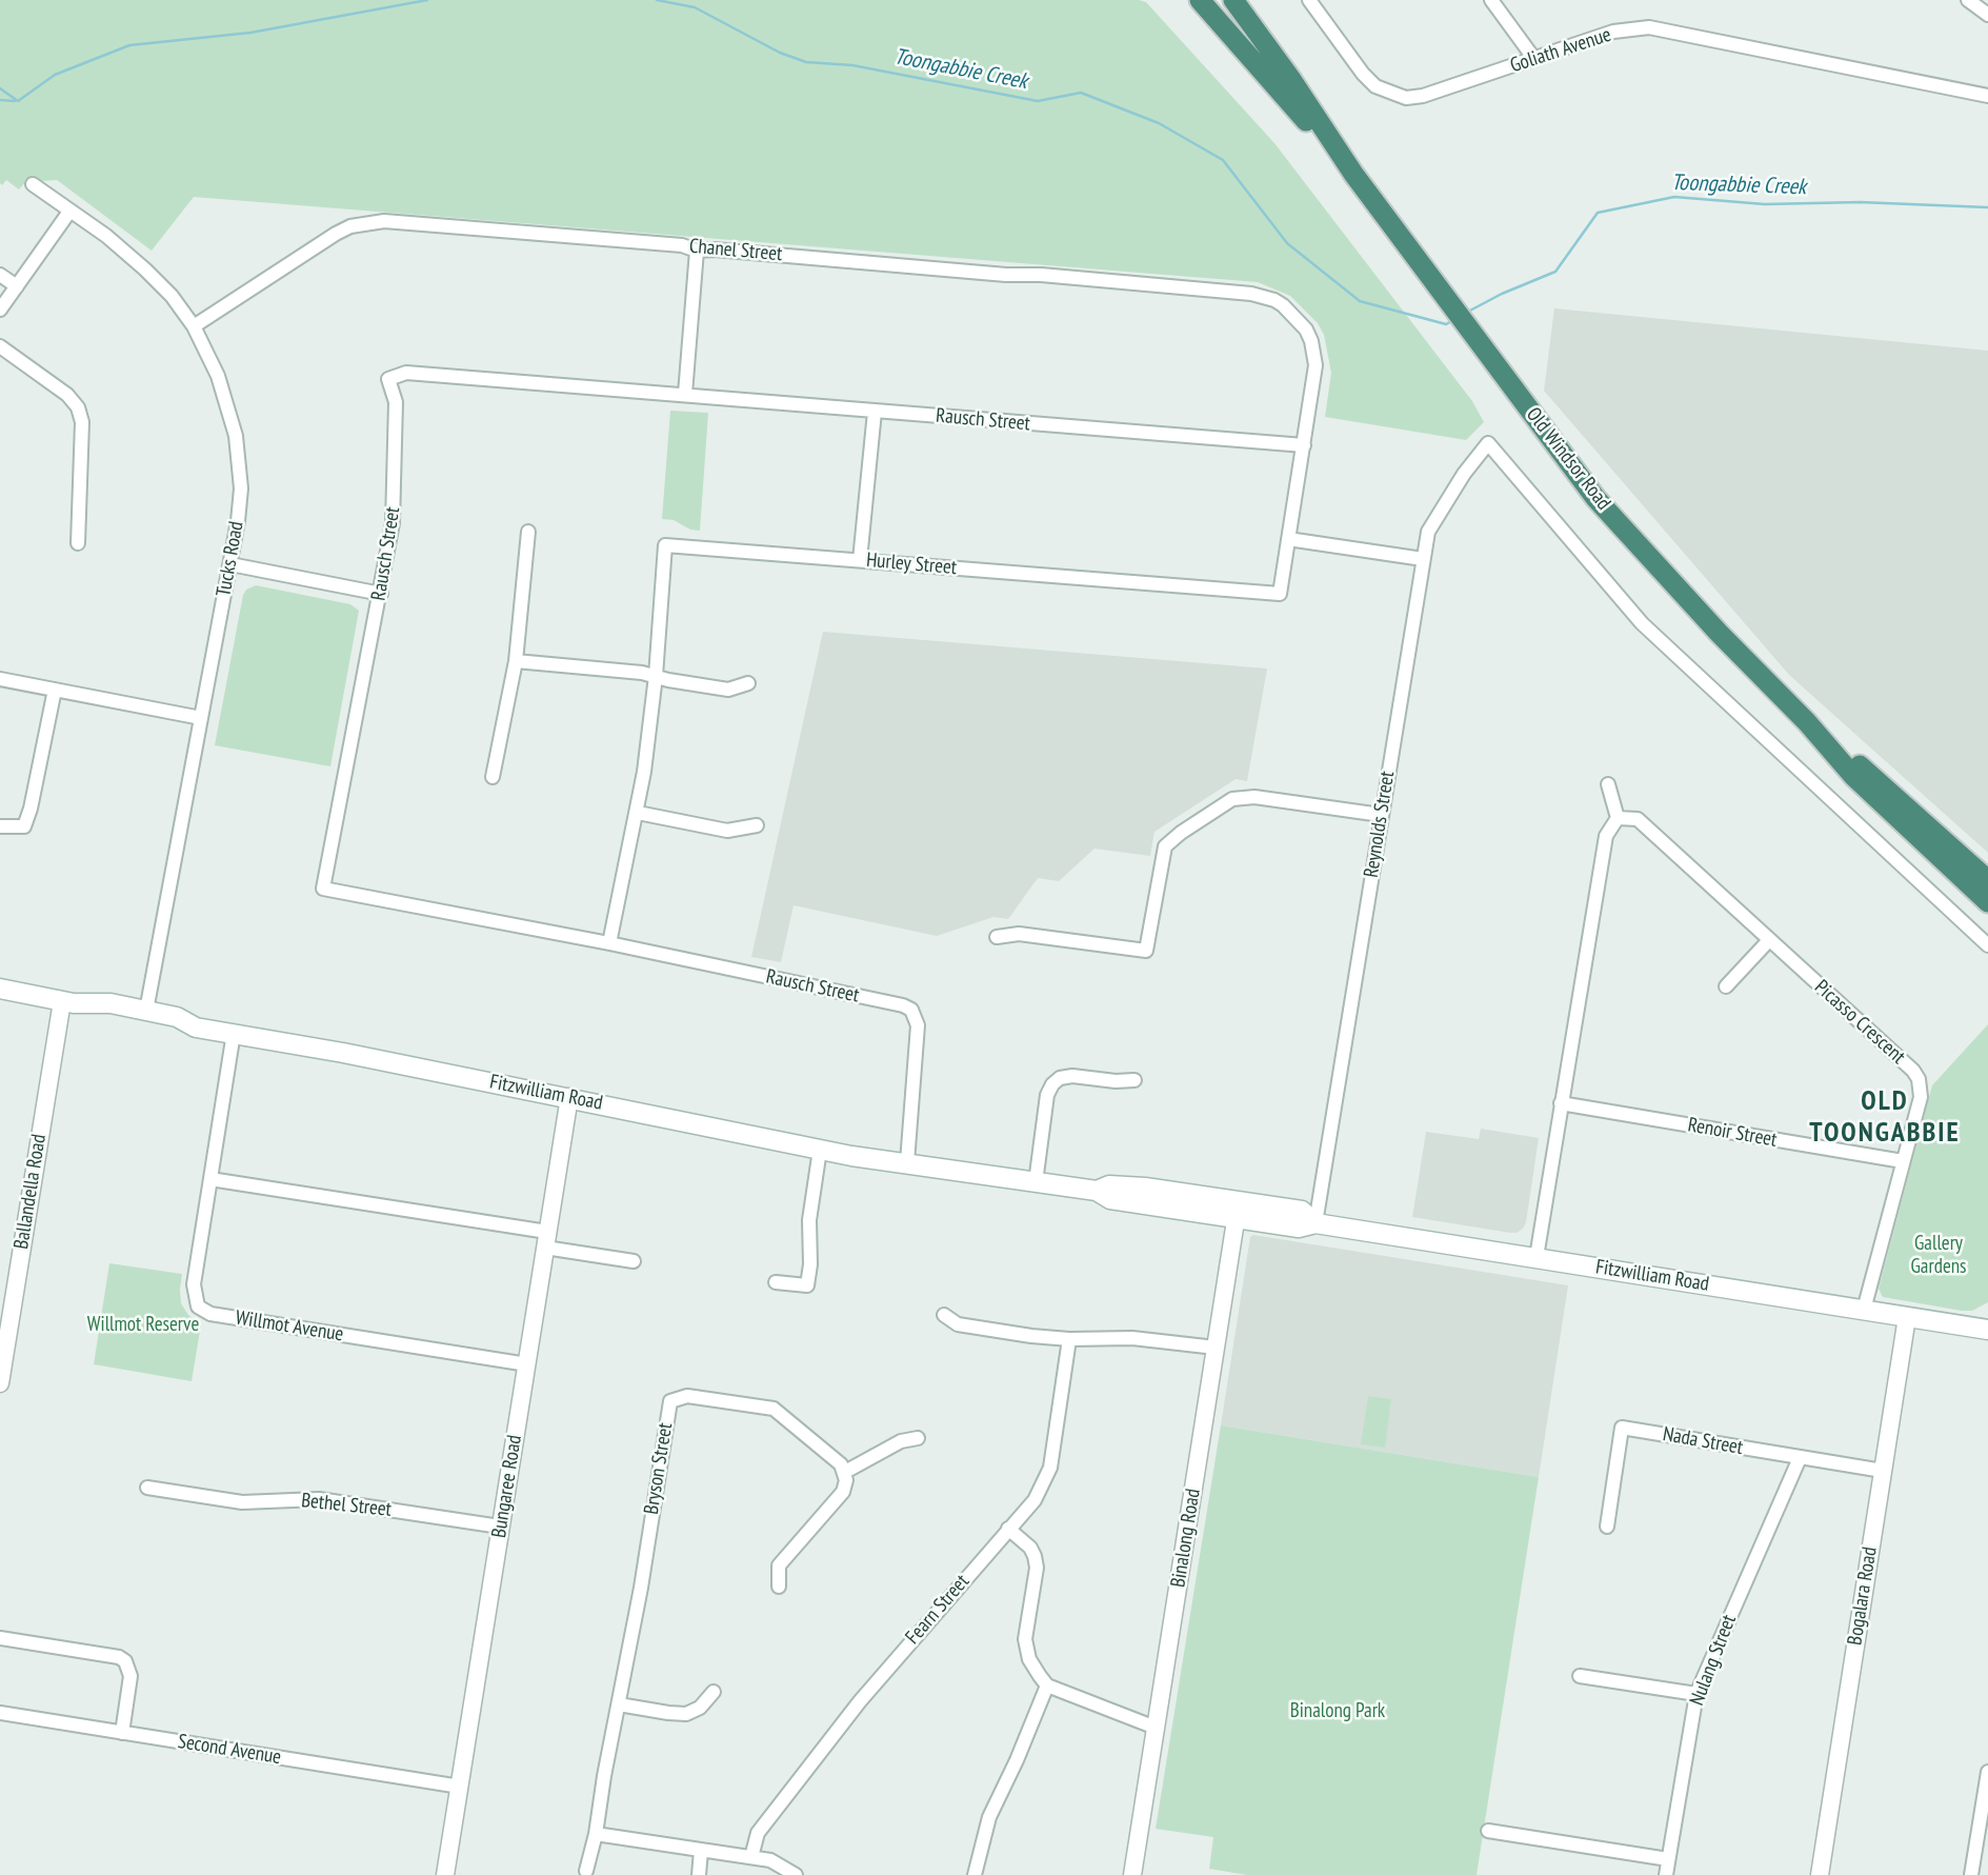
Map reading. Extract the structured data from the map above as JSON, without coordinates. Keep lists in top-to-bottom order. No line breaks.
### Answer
{"streets":{"highway":["Old Windsor Road"],"main road":["Fitzwilliam Road"],"street":["Goliath Avenue","Chanel Street","Rausch Street","Tucks Road","Hurley Street","Reynolds Street","Picasso Crescent","Renoir Street","Ballandella Road","Willmot Avenue","Nada Street","Bryson Street","Bungaree Road","Bethel Street","Binalong Road","Bogalara Road","Fearn Street","Nulang Street","Second Avenue"]},"crossings":[["Chanel Street","Tucks Road"],["Chanel Street","Hurley Street"],["Rausch Street","Hurley Street"],["Rausch Street","Fitzwilliam Road"],["Tucks Road","Fitzwilliam Road"],["Reynolds Street","Fitzwilliam Road"],["Picasso Crescent","Fitzwilliam Road"],["Picasso Crescent","Renoir Street"],["Fitzwilliam Road","Ballandella Road"],["Fitzwilliam Road","Willmot Avenue"],["Fitzwilliam Road","Bungaree Road"],["Fitzwilliam Road","Binalong Road"],["Fitzwilliam Road","Bogalara Road"],["Willmot Avenue","Bungaree Road"],["Nada Street","Bogalara Road"],["Nada Street","Nulang Street"],["Bungaree Road","Bethel Street"],["Bungaree Road","Second Avenue"]],"districts":["OLD TOONGABBIE"],"water":["Toongabbie Creek"],"parks":["Gallery Gardens","Willmot Reserve","Binalong Park"]}
